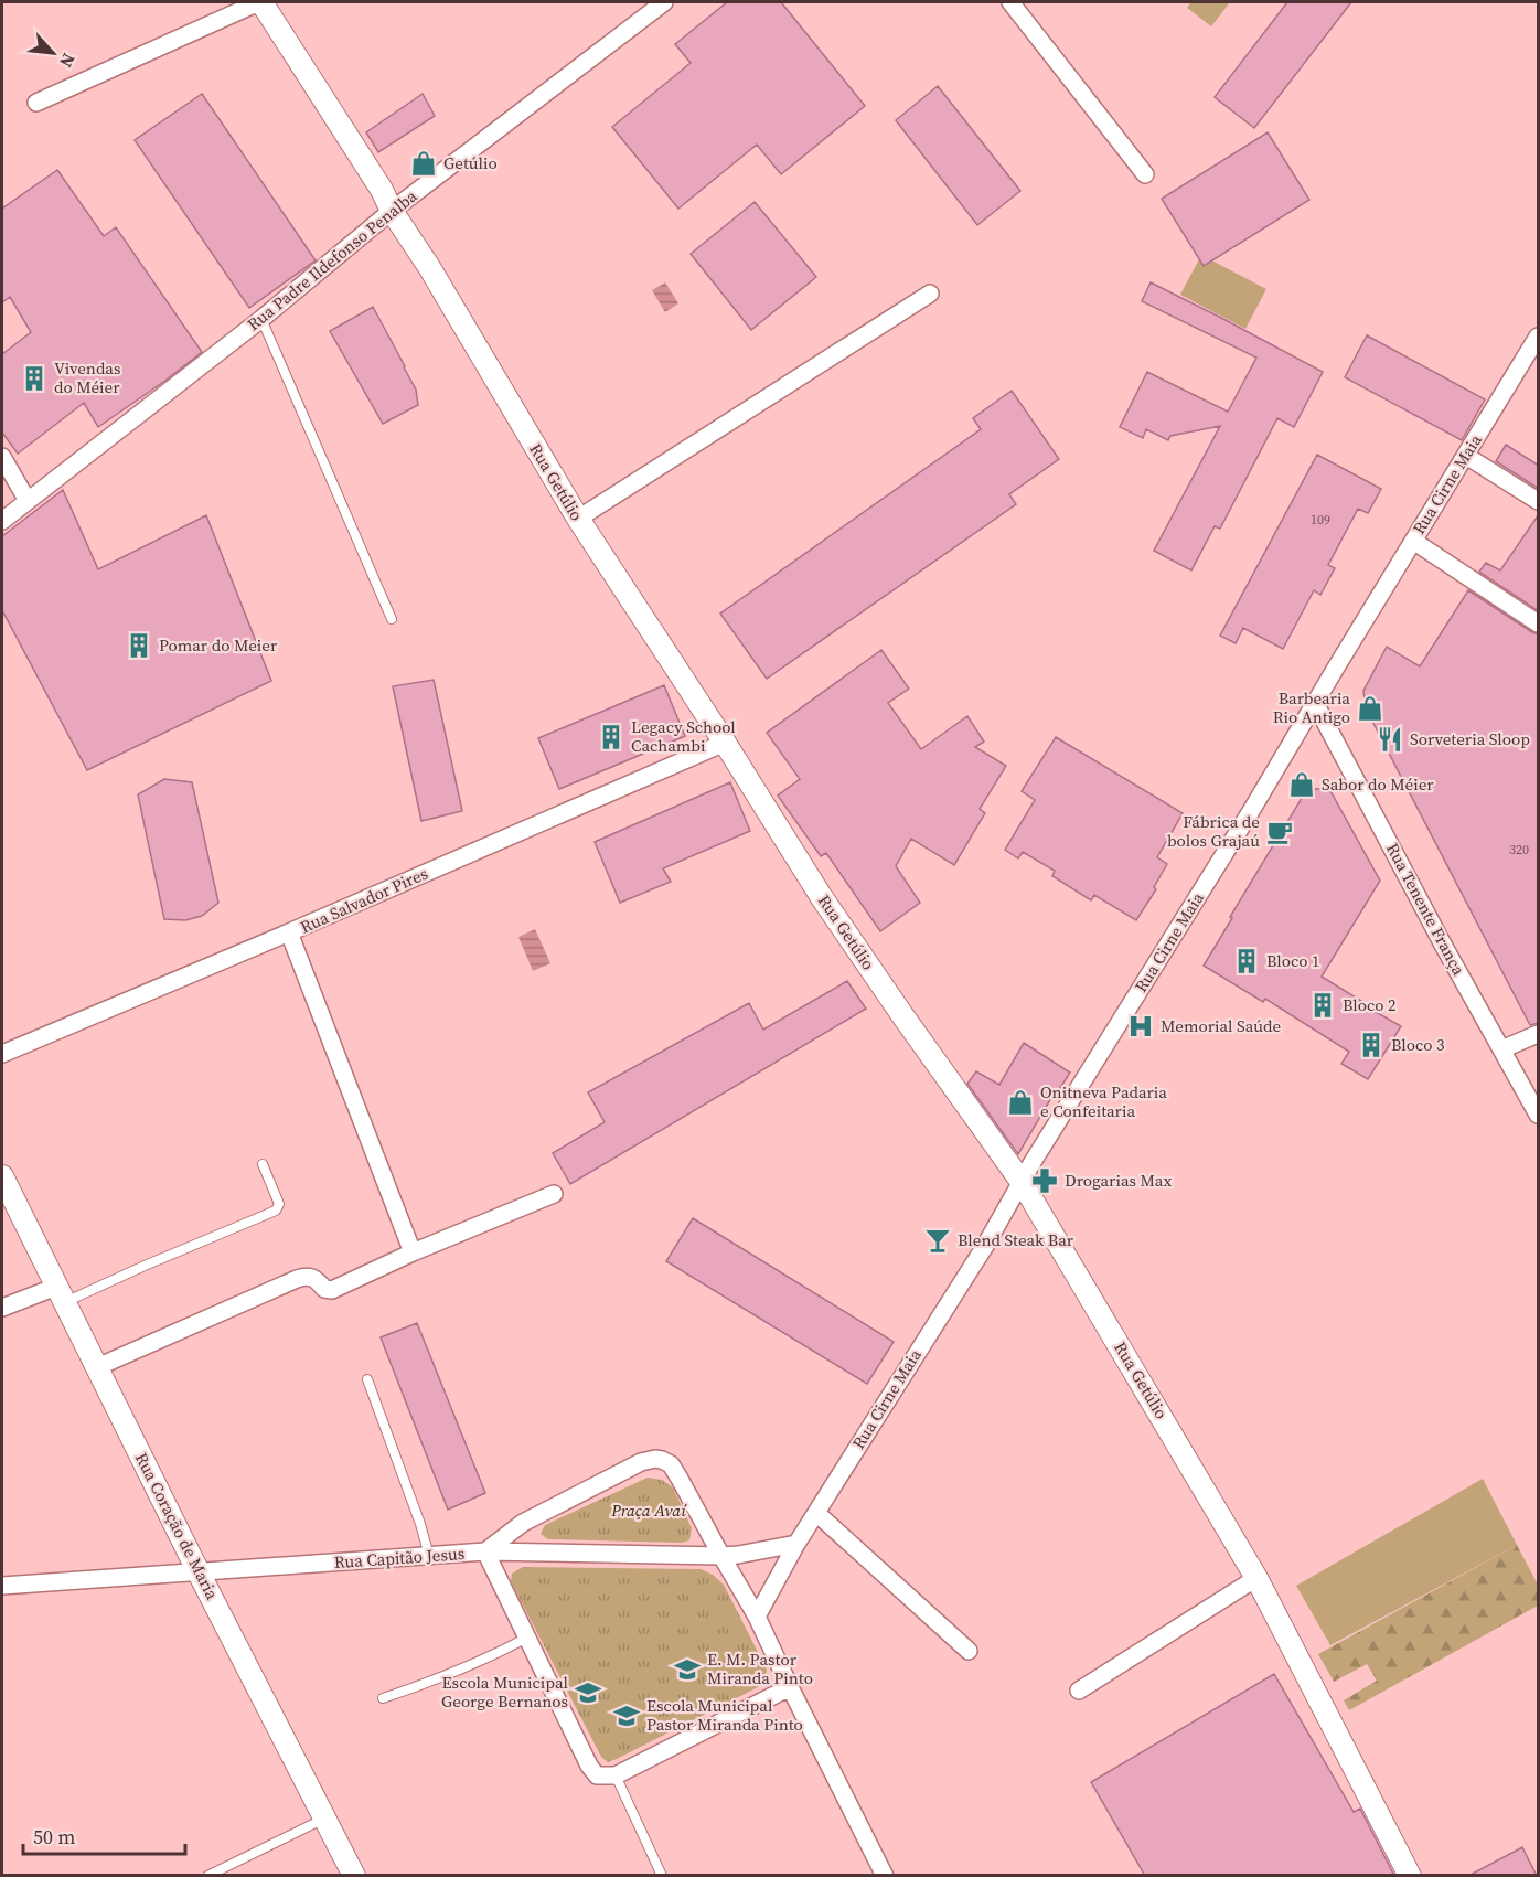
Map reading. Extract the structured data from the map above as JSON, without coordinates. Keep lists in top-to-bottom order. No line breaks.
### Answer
{"streets":{"street":["Rua Padre Ildefonso Penalba","Rua Getúlio","Rua Cirne Maia","Rua Salvador Pires","Rua Tenente França","Rua Coração de Maria","Rua Capitão Jesus"]},"crossings":[["Rua Padre Ildefonso Penalba","Rua Getúlio"],["Rua Getúlio","Rua Cirne Maia"],["Rua Getúlio","Rua Salvador Pires"],["Rua Cirne Maia","Rua Tenente França"],["Rua Cirne Maia","Rua Capitão Jesus"],["Rua Coração de Maria","Rua Capitão Jesus"]],"parks":["Praça Avaí"],"places":{"shop":["Getúlio","Barbearia Rio Antigo","Sabor do Méier","Onitneva Padaria e Confeitaria"],"building":["Vivendas do Méier","Pomar do Meier","Legacy School Cachambi","Bloco 1","Bloco 2","Bloco 3"],"restaurant":["Sorveteria Sloop"],"cafe":["Fábrica de bolos Grajaú"],"hospital":["Memorial Saúde"],"pharmacy":["Drogarias Max"],"bar":["Blend Steak Bar"],"school or university":["E. M. Pastor Miranda Pinto","Escola Municipal George Bernanos","Escola Municipal Pastor Miranda Pinto"]},"house_numbers":["109","320"],"scale_bar":"50 m","north":"bottom right"}
